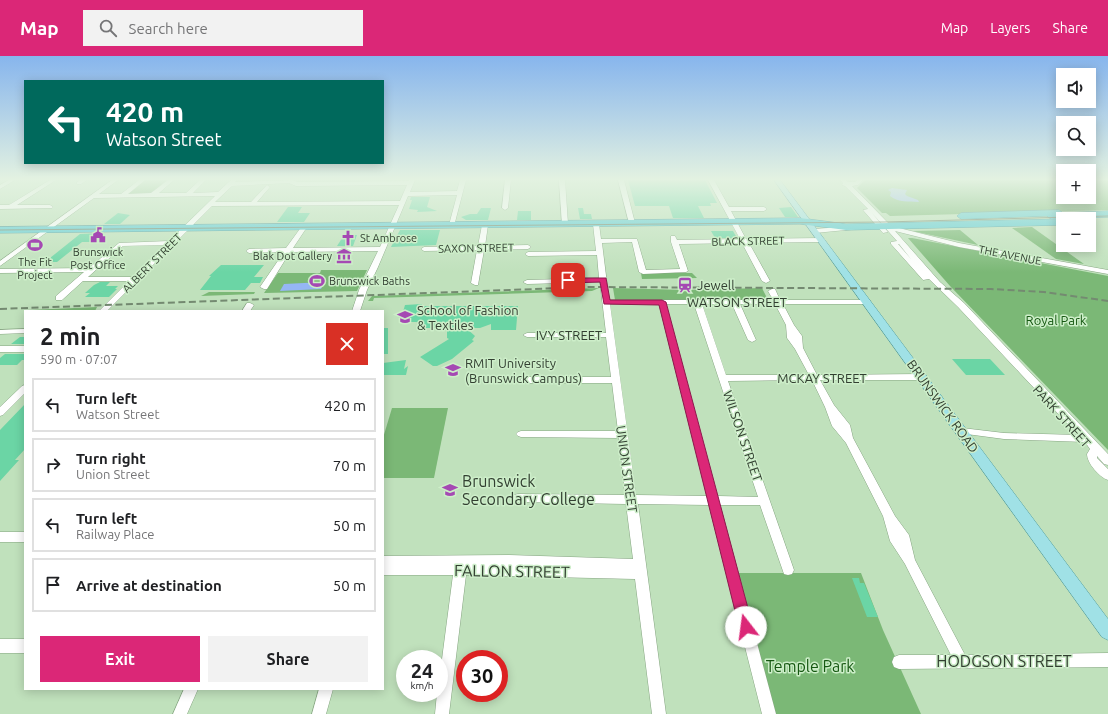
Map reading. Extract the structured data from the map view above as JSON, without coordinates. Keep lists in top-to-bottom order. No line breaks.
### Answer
{"streets":{"main road":["BRUNSWICK ROAD"],"street":["BLACK STREET","SAXON STREET","THE AVENUE","ALBERT STREET","WATSON STREET","IVY STREET","MCKAY STREET","PARK STREET","WILSON STREET","UNION STREET","FALLON STREET","HODGSON STREET"]},"crossings":[["BLACK STREET","BRUNSWICK ROAD"],["BLACK STREET","UNION STREET"],["SAXON STREET","UNION STREET"],["THE AVENUE","PARK STREET"],["WATSON STREET","BRUNSWICK ROAD"],["WATSON STREET","WILSON STREET"],["WATSON STREET","UNION STREET"],["IVY STREET","UNION STREET"],["MCKAY STREET","BRUNSWICK ROAD"],["MCKAY STREET","WILSON STREET"],["UNION STREET","FALLON STREET"]],"parks":["Royal Park","Temple Park"],"places":{"public building":["Brunswick Post Office"],"church":["St Ambrose"],"sports":["The Fit Project","Brunswick Baths"],"museum":["Blak Dot Gallery"],"station":["Jewell"],"school or university":["School of Fashion & Textiles","RMIT University (Brunswick Campus)","Brunswick Secondary College"]},"page":{"header":"Map","search":"Search here","nav":["Map","Layers","Share"],"map_buttons":["+","−"],"turn":["420 m","Watson Street"],"heading":["2 min","590 m · 07:07"],"list":[{"name":"Turn left","note":"Watson Street","value":"420 m"},{"name":"Turn right","note":"Union Street","value":"70 m"},{"name":"Turn left","note":"Railway Place","value":"50 m"},{"name":"Arrive at destination","value":"50 m"}],"buttons":["Exit","Share"],"speed":"24 km/h","limit":"30"}}
